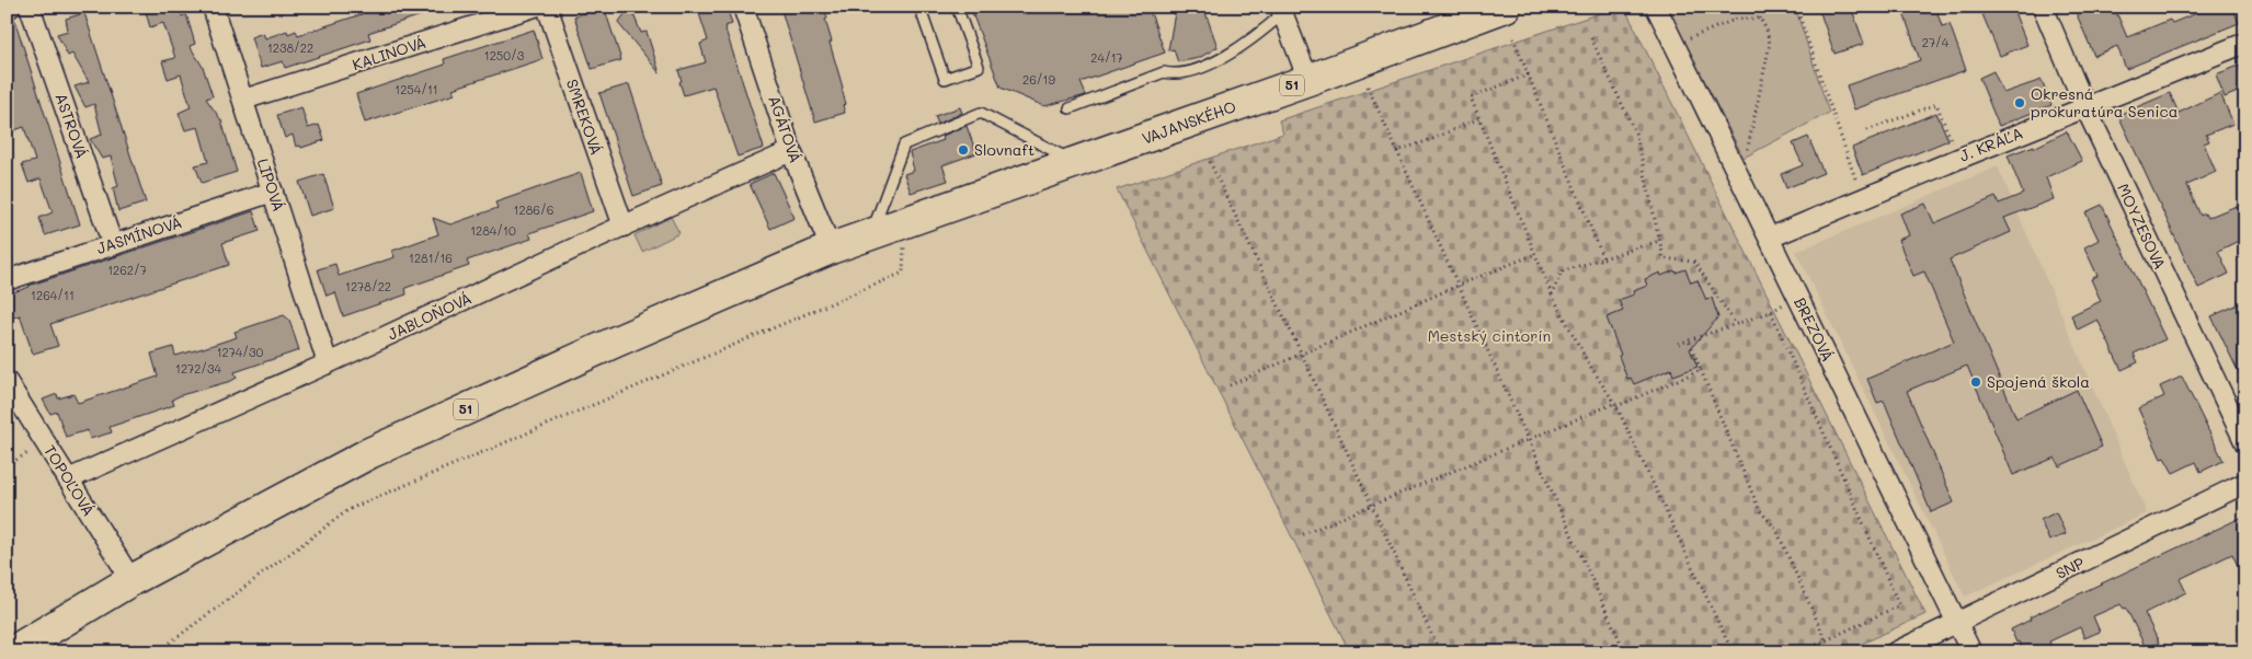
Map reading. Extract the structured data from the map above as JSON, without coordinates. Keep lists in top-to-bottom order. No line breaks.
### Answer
{"streets":{"main road":["51","VAJANSKÉHO"],"street":["KALINOVÁ","SMREKOVÁ","ASTROVÁ","AGÁTOVÁ","J. KRÁĽA","LIPOVÁ","MOYZESOVA","JASMÍNOVÁ","JABLOŇOVÁ","BREZOVÁ","TOPOĽOVÁ","SNP"]},"crossings":[["KALINOVÁ","LIPOVÁ"],["51","VAJANSKÉHO"],["51","AGÁTOVÁ"],["51","TOPOĽOVÁ"],["SMREKOVÁ","JABLOŇOVÁ"],["ASTROVÁ","JASMÍNOVÁ"],["AGÁTOVÁ","JABLOŇOVÁ"],["J. KRÁĽA","MOYZESOVA"],["J. KRÁĽA","BREZOVÁ"],["LIPOVÁ","JASMÍNOVÁ"],["LIPOVÁ","JABLOŇOVÁ"],["JABLOŇOVÁ","TOPOĽOVÁ"],["BREZOVÁ","SNP"]],"parks":["Mestský cintorín"],"places":["Okresná prokuratúra Senica","Slovnaft","Spojená škola"],"house_numbers":["27/4","1238/22","1250/3","24/17","26/19","1254/11","1286/6","1284/10","1281/16","1262/7","1278/22","1264/11","1274/30","1272/34"]}
